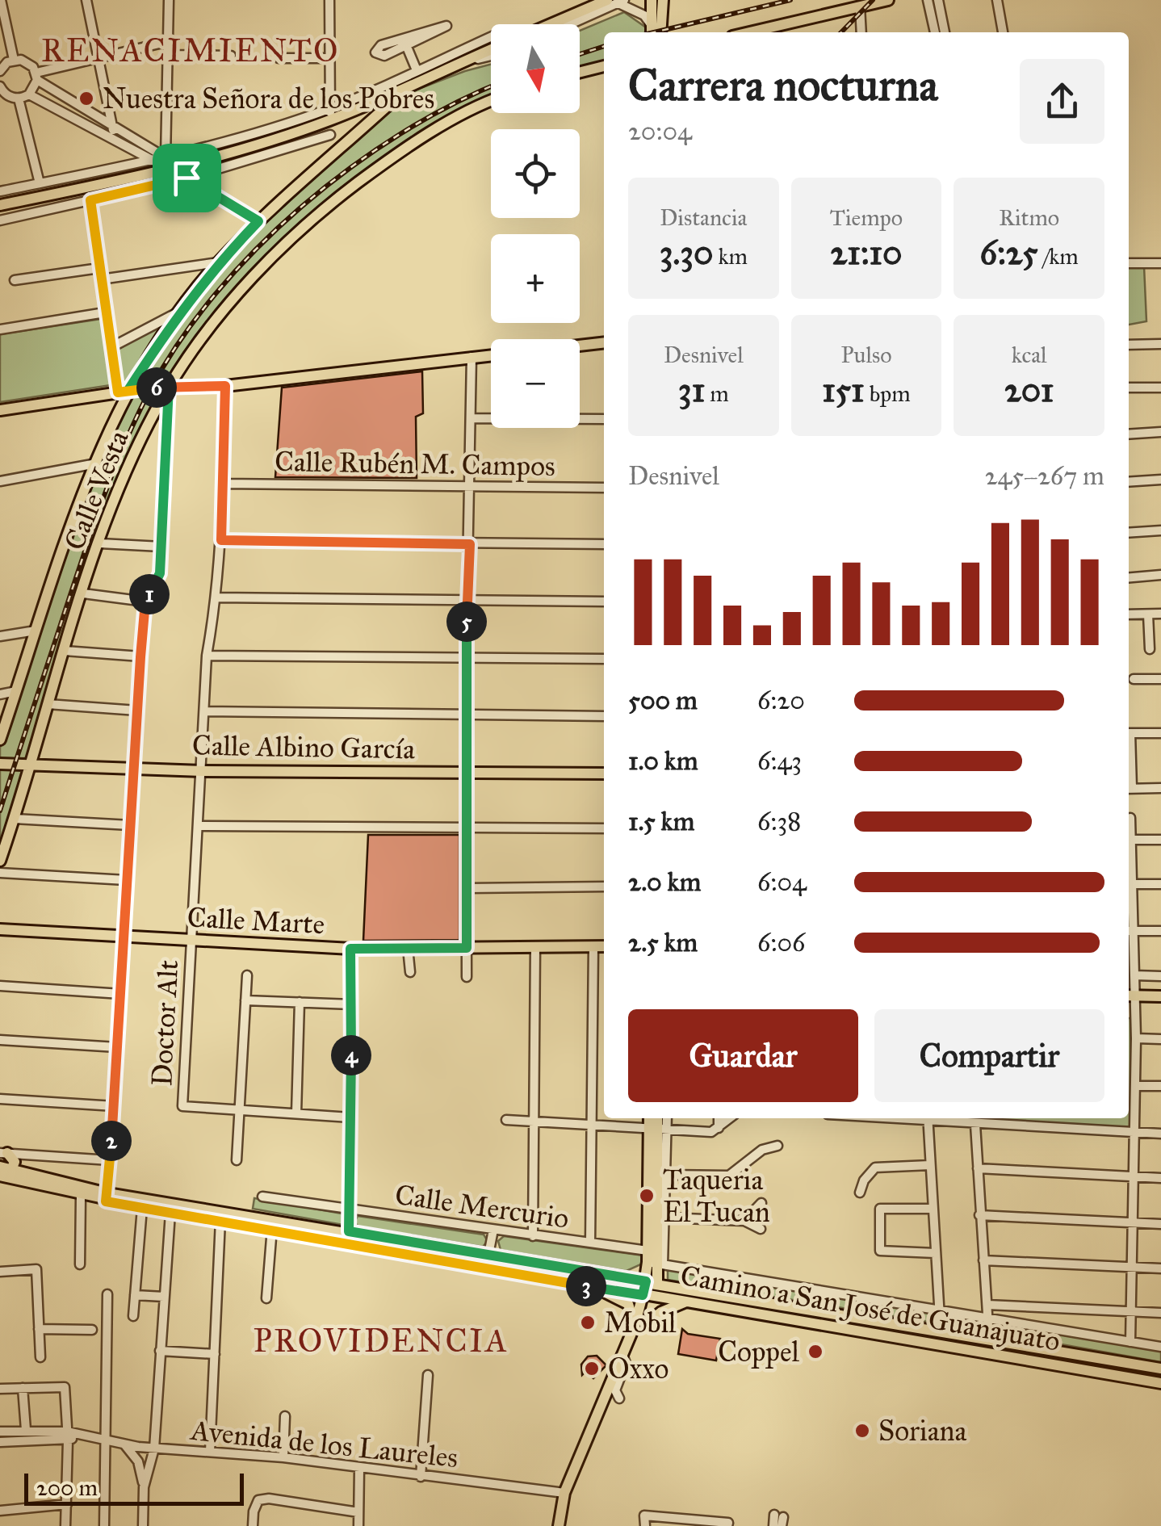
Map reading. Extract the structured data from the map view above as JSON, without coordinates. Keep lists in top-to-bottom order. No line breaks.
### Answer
{"streets":{"main road":["Calle Vesta","Calle Albino García","Calle Marte","Camino a San José de Guanajuato"],"street":["Calle Rubén M. Campos","Doctor Alt","Calle Mercurio","Avenida de los Laureles"]},"crossings":[["Calle Rubén M. Campos","Doctor Alt"],["Calle Vesta","Calle Albino García"],["Calle Albino García","Doctor Alt"],["Calle Marte","Doctor Alt"]],"districts":["RENACIMIENTO","PROVIDENCIA"],"places":["Nuestra Señora de los Pobres","Taqueria El Tucan","Mobil","Coppel","Oxxo","Soriana"],"scale_bar":"200 m","north":"bottom","page":{"map_buttons":["+","−"],"heading":["Carrera nocturna","20:04"],"stats":[["Distancia","3.30 km"],["Tiempo","21:10"],["Ritmo","6:25 /km"],["Desnivel","31 m"],["Pulso","151 bpm"],["kcal","201"]],"pins":["6","1","5","4","2","3"],"chart":["Desnivel","245–267 m"],"list":[{"name":"500 m","note":"6:20"},{"name":"1.0 km","note":"6:43"},{"name":"1.5 km","note":"6:38"},{"name":"2.0 km","note":"6:04"},{"name":"2.5 km","note":"6:06"}],"buttons":["Guardar","Compartir"],"scale":"200 m"}}
